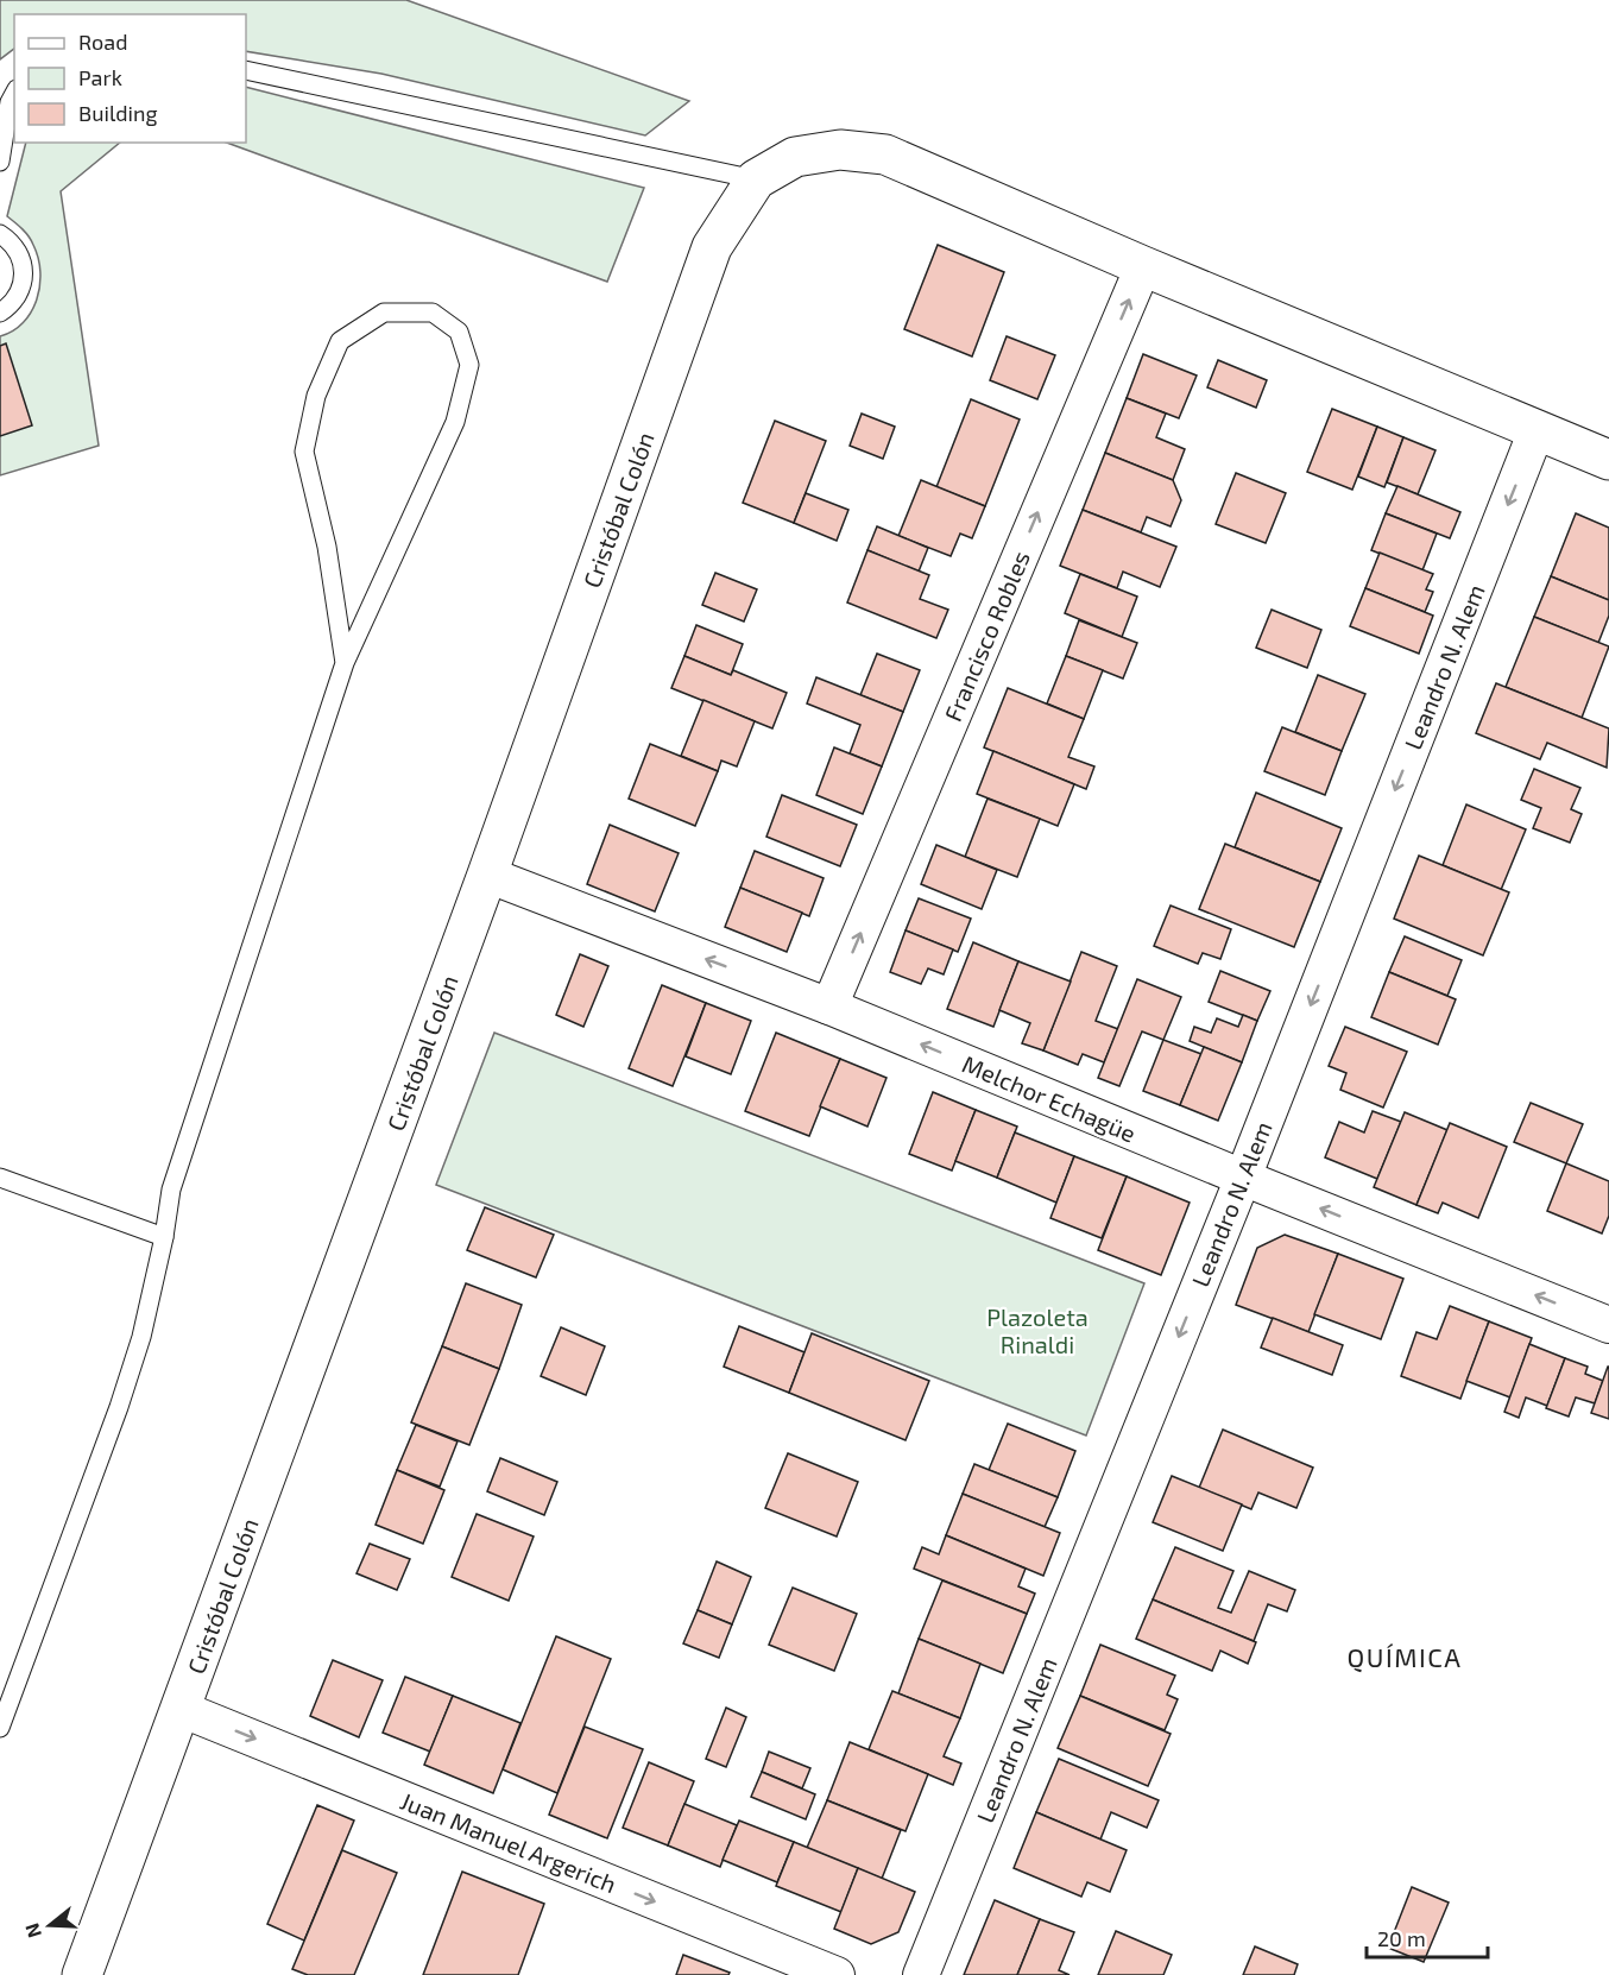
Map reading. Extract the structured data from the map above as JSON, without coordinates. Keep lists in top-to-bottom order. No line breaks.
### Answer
{"streets":{"street":["Cristóbal Colón","Francisco Robles","Leandro N. Alem","Melchor Echagüe","Juan Manuel Argerich"]},"crossings":[["Cristóbal Colón","Francisco Robles"],["Cristóbal Colón","Melchor Echagüe"],["Cristóbal Colón","Juan Manuel Argerich"],["Francisco Robles","Melchor Echagüe"],["Leandro N. Alem","Melchor Echagüe"]],"one_way":["Francisco Robles","Leandro N. Alem","Melchor Echagüe","Juan Manuel Argerich"],"districts":["QUÍMICA"],"parks":["Plazoleta Rinaldi"],"legend":["Road","Park","Building"],"scale_bar":"20 m","north":"left"}
